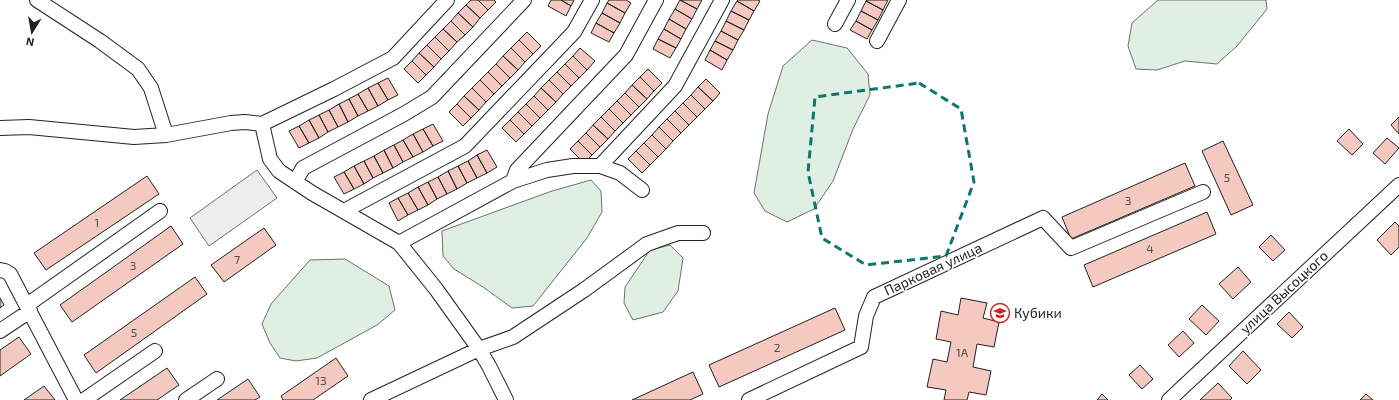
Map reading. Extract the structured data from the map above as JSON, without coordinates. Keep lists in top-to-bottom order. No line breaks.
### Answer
{"streets":{"street":["Парковая улица","улица Высоцкого"]},"places":{"school or university":["Кубики"]},"house_numbers":["5","3","1","4","7","3","5","2","1А","13"],"north":"bottom"}
